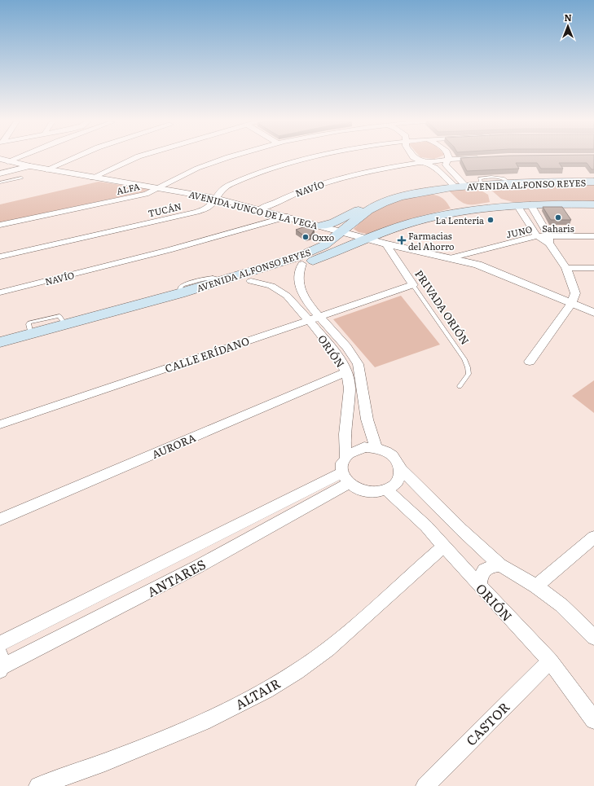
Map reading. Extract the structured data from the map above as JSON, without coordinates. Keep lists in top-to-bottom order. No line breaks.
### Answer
{"streets":{"main road":["AVENIDA ALFONSO REYES"],"street":["ALFA","NAVÍO","TUCÁN","AVENIDA JUNCO DE LA VEGA","JUNO","PRIVADA ORIÓN","ORIÓN","CALLE ERÍDANO","AURORA","ANTARES","ALTAIR","CASTOR"]},"crossings":[["AVENIDA ALFONSO REYES","AVENIDA JUNCO DE LA VEGA"],["AVENIDA ALFONSO REYES","ORIÓN"],["ALFA","AVENIDA JUNCO DE LA VEGA"],["NAVÍO","AVENIDA JUNCO DE LA VEGA"],["TUCÁN","AVENIDA JUNCO DE LA VEGA"],["AVENIDA JUNCO DE LA VEGA","JUNO"],["AVENIDA JUNCO DE LA VEGA","PRIVADA ORIÓN"],["PRIVADA ORIÓN","CALLE ERÍDANO"],["ORIÓN","CALLE ERÍDANO"],["ORIÓN","AURORA"],["ORIÓN","ANTARES"],["ORIÓN","ALTAIR"],["ORIÓN","CASTOR"]],"places":{"other":["Saharis","La Lentería","Oxxo"],"health":["Farmacias del Ahorro"]},"north":"top"}
